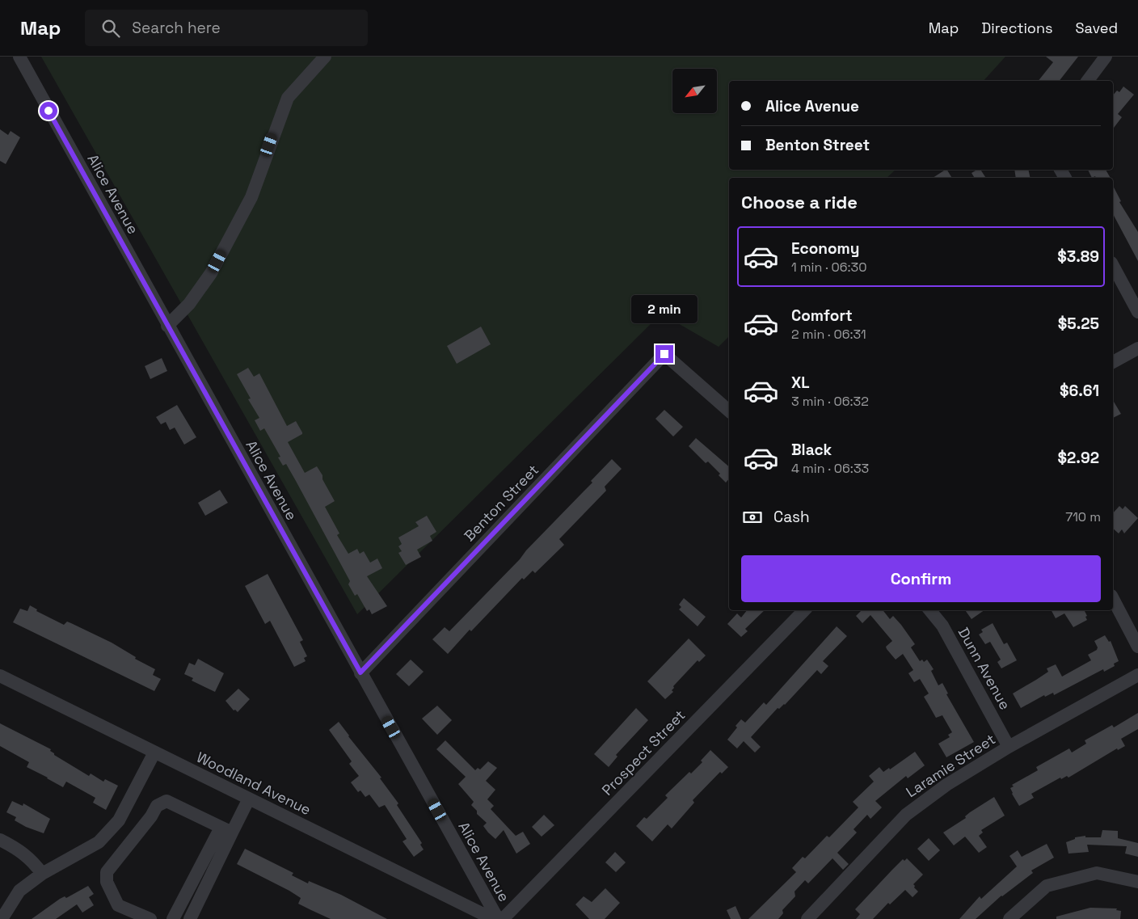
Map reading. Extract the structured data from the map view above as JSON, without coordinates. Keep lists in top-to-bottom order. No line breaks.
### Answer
{"streets":{"street":["Alice Avenue","Benton Street","Dunn Avenue","Prospect Street","Laramie Street","Woodland Avenue"]},"crossings":[["Alice Avenue","Benton Street"],["Dunn Avenue","Laramie Street"]],"north":"bottom left","page":{"header":"Map","search":"Search here","nav":["Map","Directions","Saved"],"banner":["Alice Avenue","Benton Street"],"heading":"Choose a ride","list":[{"name":"Economy","note":"1 min · 06:30","value":"$3.89"},{"name":"Comfort","note":"2 min · 06:31","value":"$5.25"},{"name":"XL","note":"3 min · 06:32","value":"$6.61"},{"name":"Black","note":"4 min · 06:33","value":"$2.92"}],"bubble":"2 min","pay":["Cash","710 m"],"buttons":"Confirm"}}
